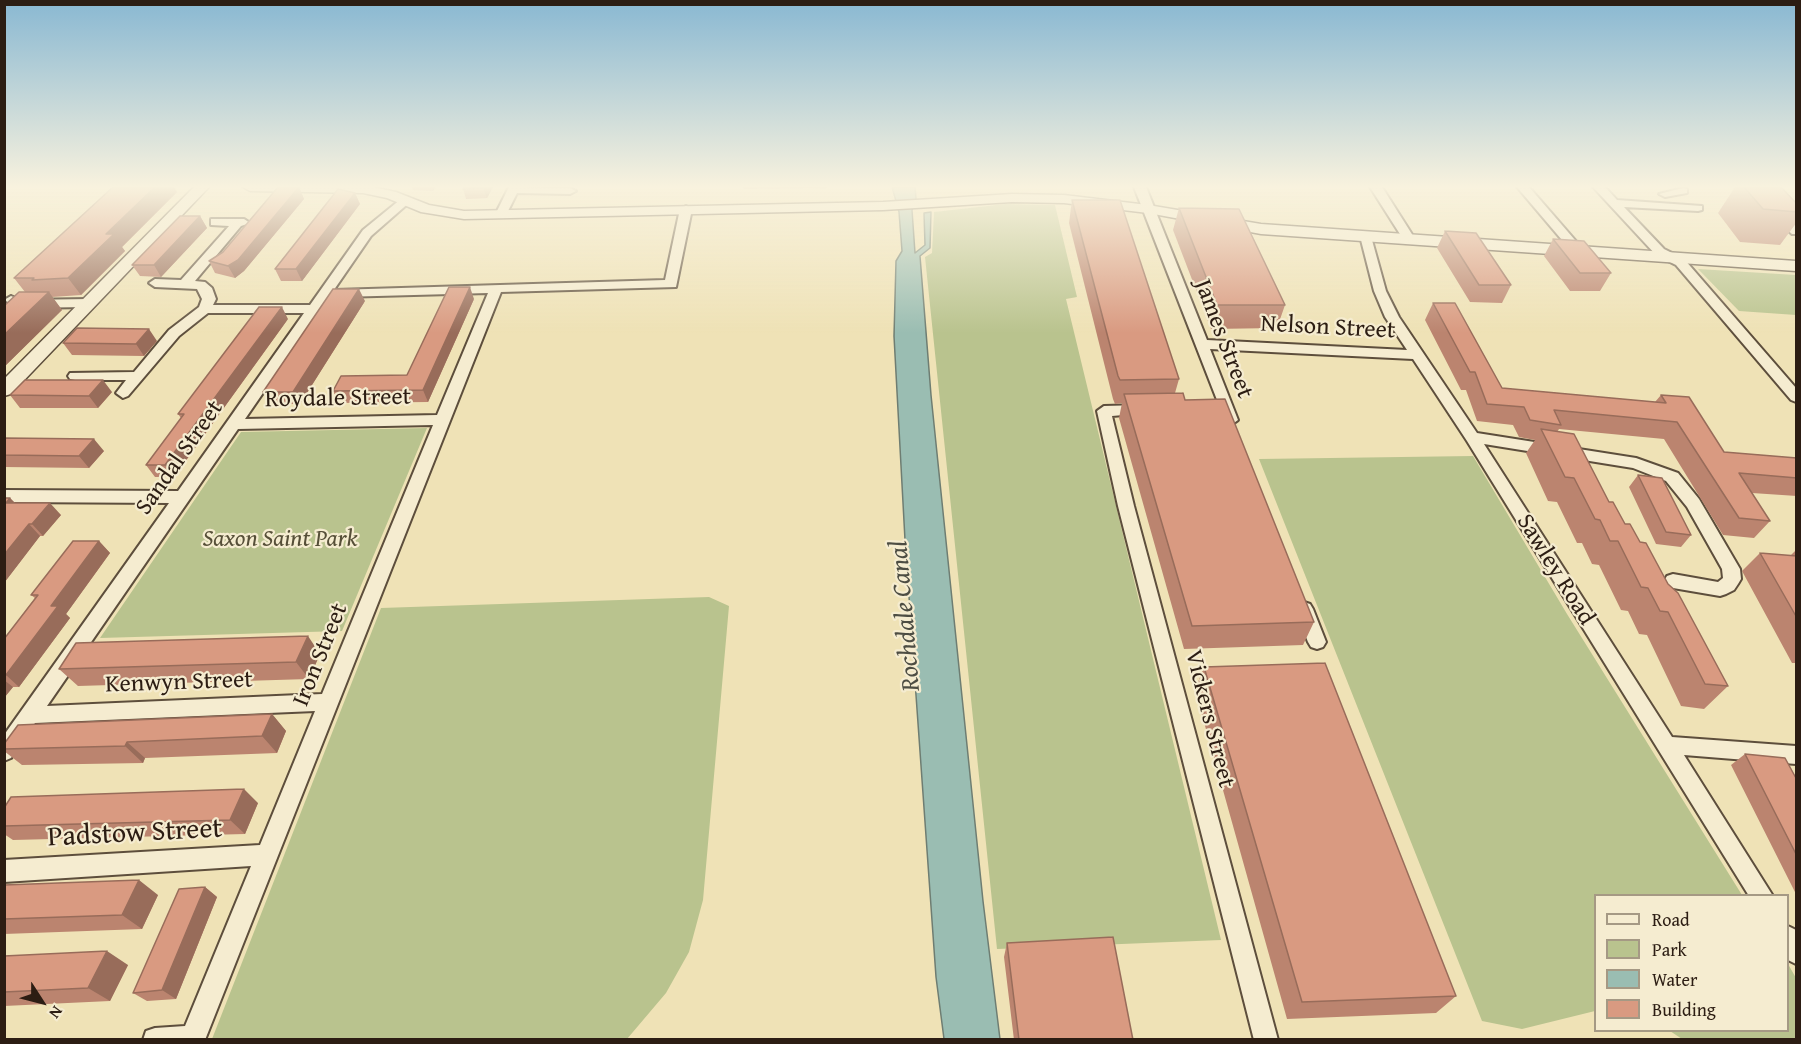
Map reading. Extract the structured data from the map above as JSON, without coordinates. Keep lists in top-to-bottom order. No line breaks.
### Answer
{"streets":{"street":["Nelson Street","James Street","Roydale Street","Sandal Street","Sawley Road","Iron Street","Kenwyn Street","Vickers Street","Padstow Street"]},"crossings":[["Nelson Street","James Street"],["Nelson Street","Sawley Road"],["Roydale Street","Sandal Street"],["Roydale Street","Iron Street"],["Sandal Street","Kenwyn Street"],["Iron Street","Kenwyn Street"],["Iron Street","Padstow Street"]],"water":["Rochdale Canal"],"parks":["Saxon Saint Park"],"legend":["Road","Park","Water","Building"],"north":"bottom right"}
